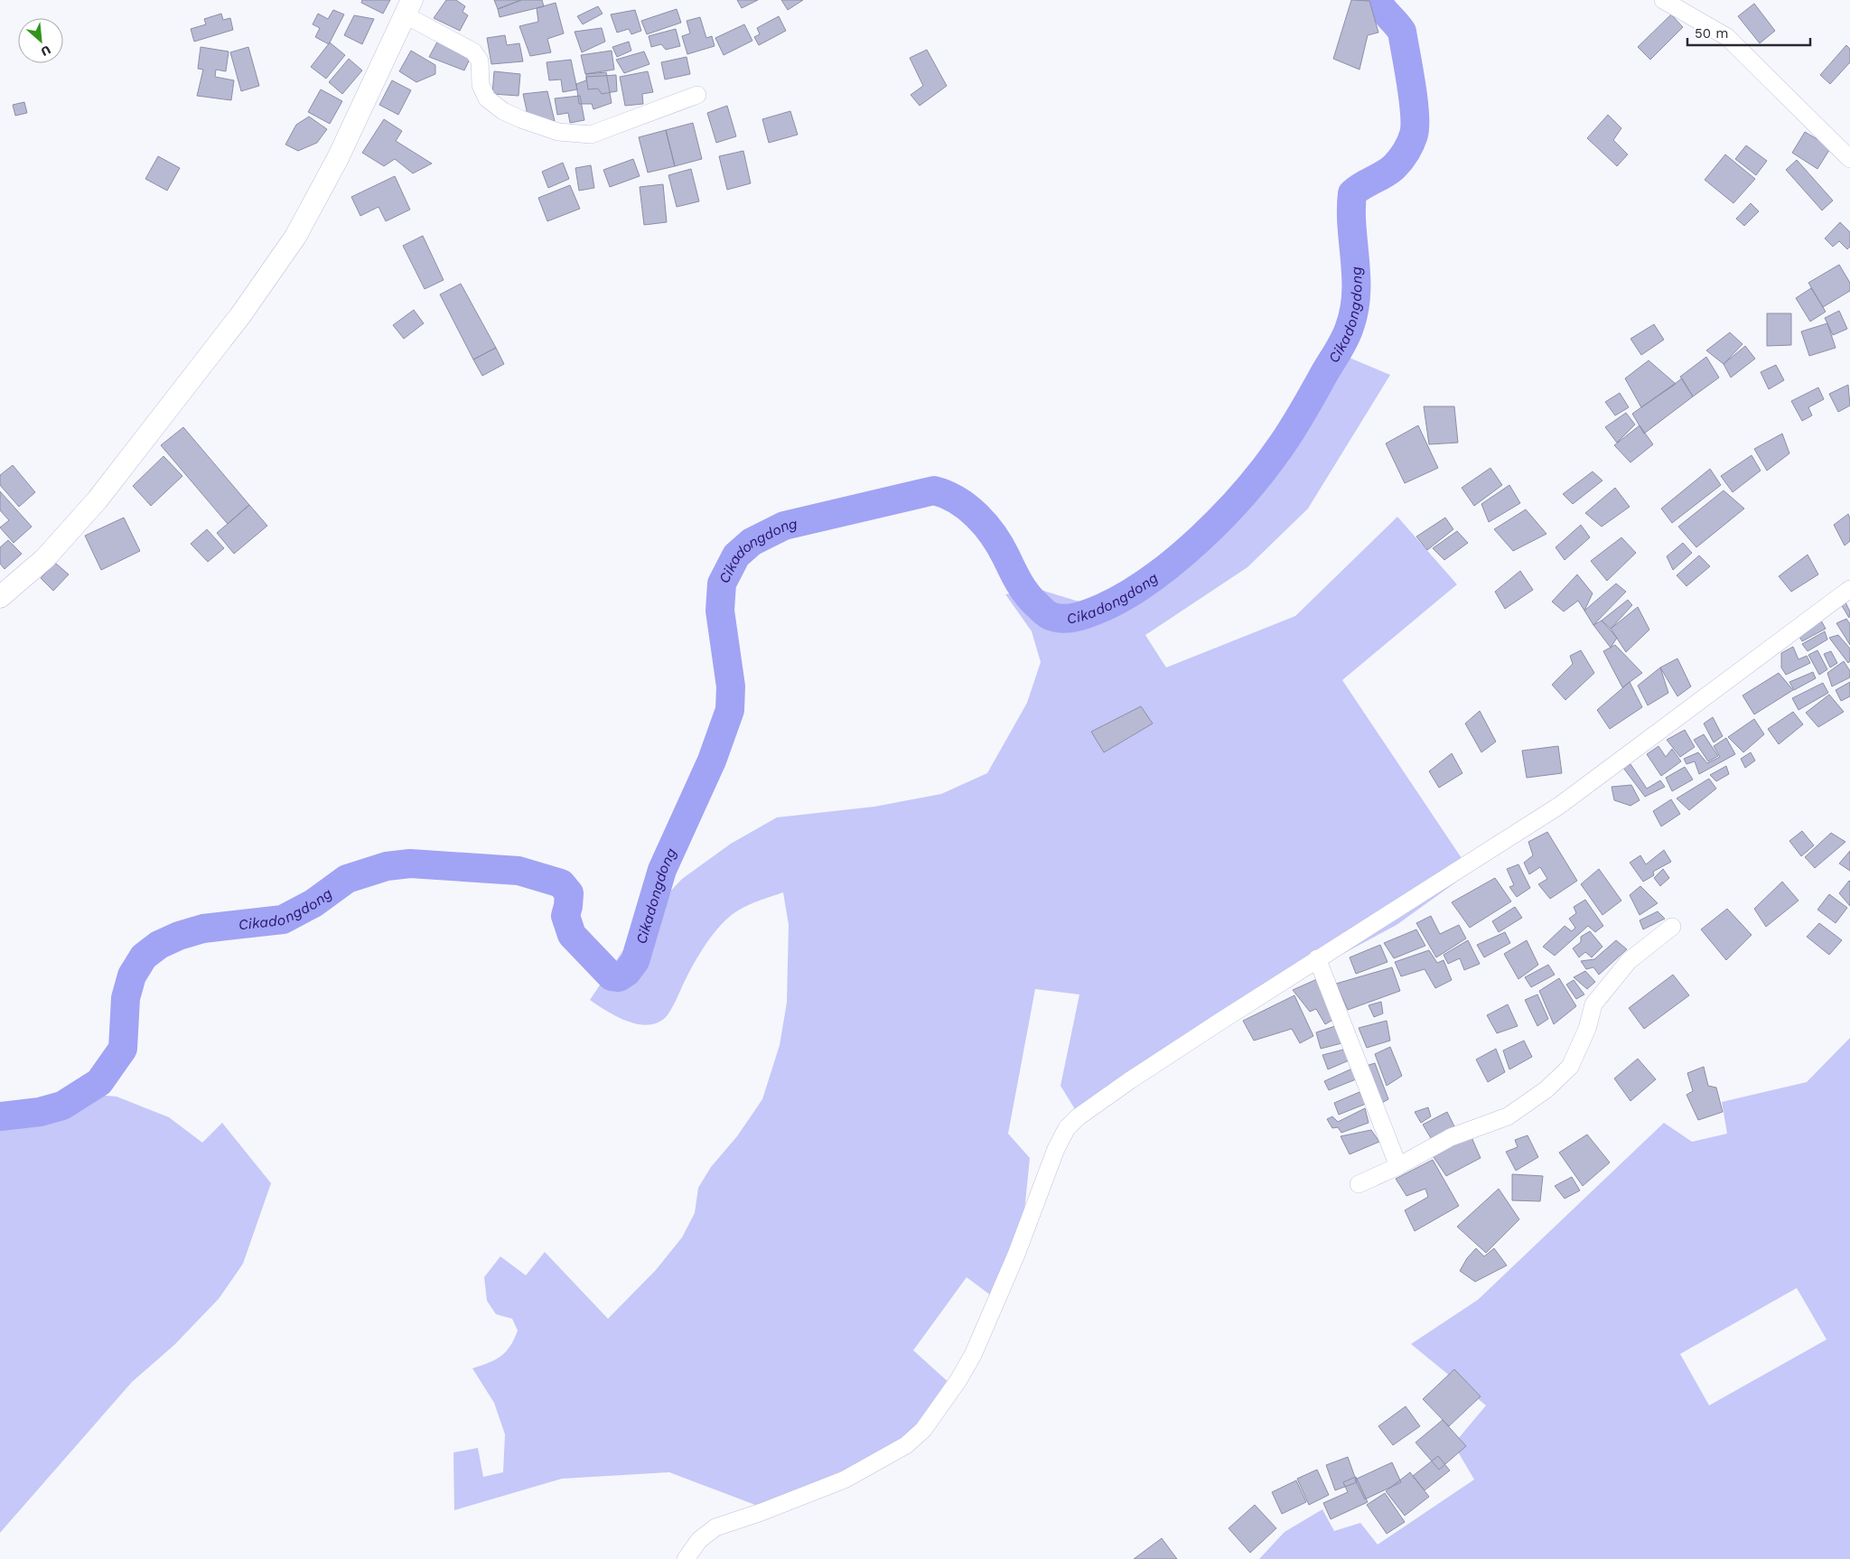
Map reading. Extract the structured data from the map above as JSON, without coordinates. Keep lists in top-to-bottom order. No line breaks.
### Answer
{"water":["Cikadongdong"],"scale_bar":"50 m","north":"bottom right"}
